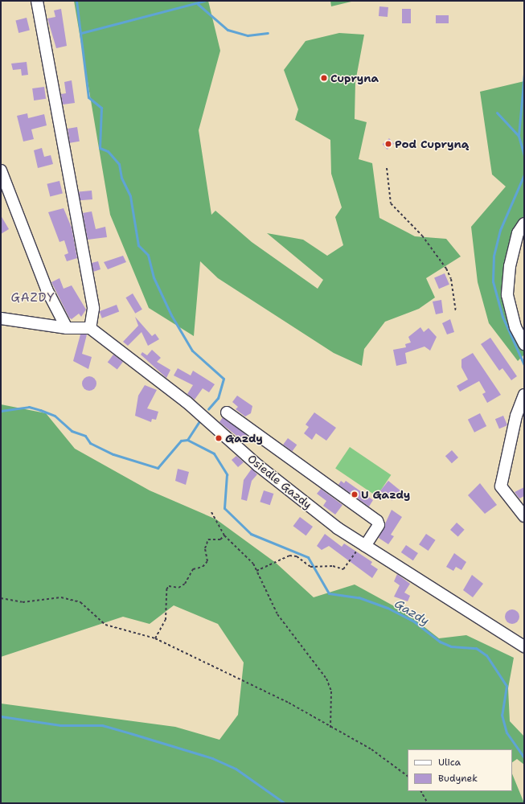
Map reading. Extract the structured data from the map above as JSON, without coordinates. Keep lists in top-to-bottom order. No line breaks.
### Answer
{"streets":{"street":["Osiedle Gazdy"]},"districts":["GAZDY"],"water":["Gazdy"],"places":["Cupryna","Pod Cupryną","Gazdy","U Gazdy"],"legend":["Ulica","Budynek"]}
